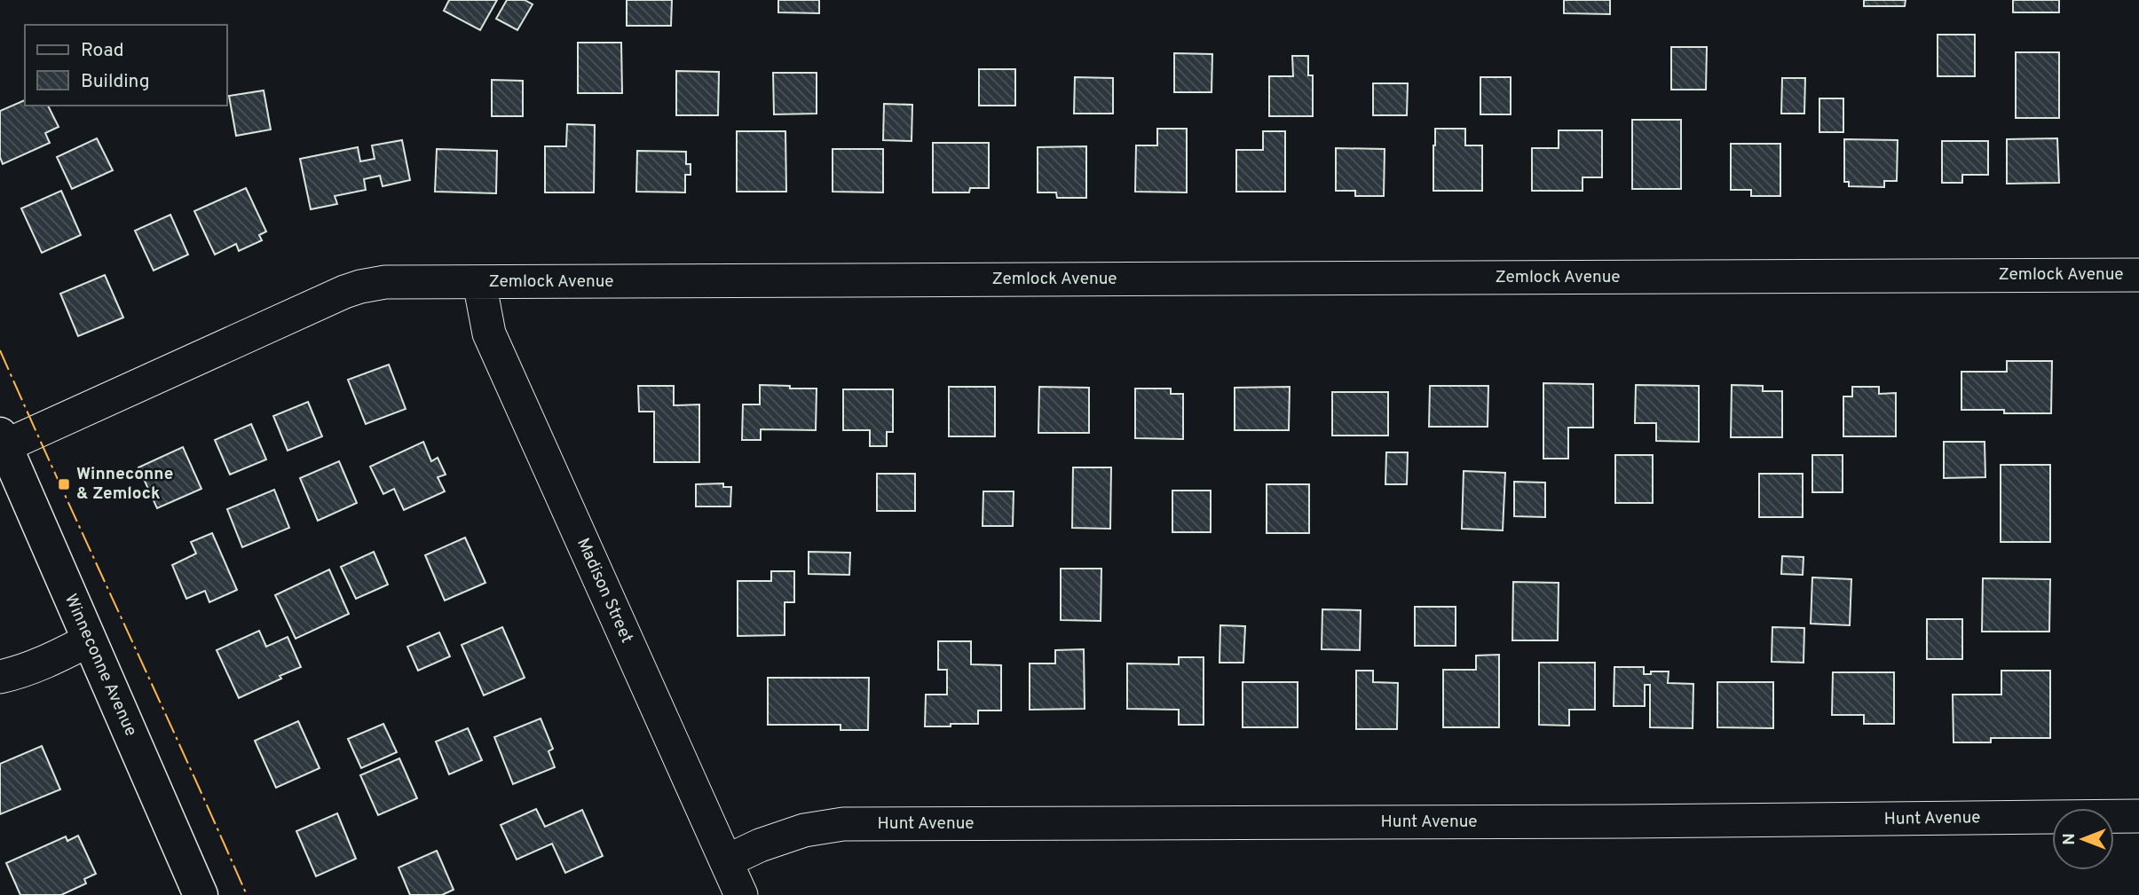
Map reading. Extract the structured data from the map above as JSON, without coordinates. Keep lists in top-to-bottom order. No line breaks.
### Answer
{"streets":{"main road":["Winneconne Avenue"],"street":["Zemlock Avenue","Madison Street","Hunt Avenue"]},"crossings":[["Zemlock Avenue","Madison Street"],["Zemlock Avenue","Winneconne Avenue"],["Madison Street","Hunt Avenue"]],"places":{"transit":["Winneconne & Zemlock"]},"legend":["Road","Building"],"north":"left"}
